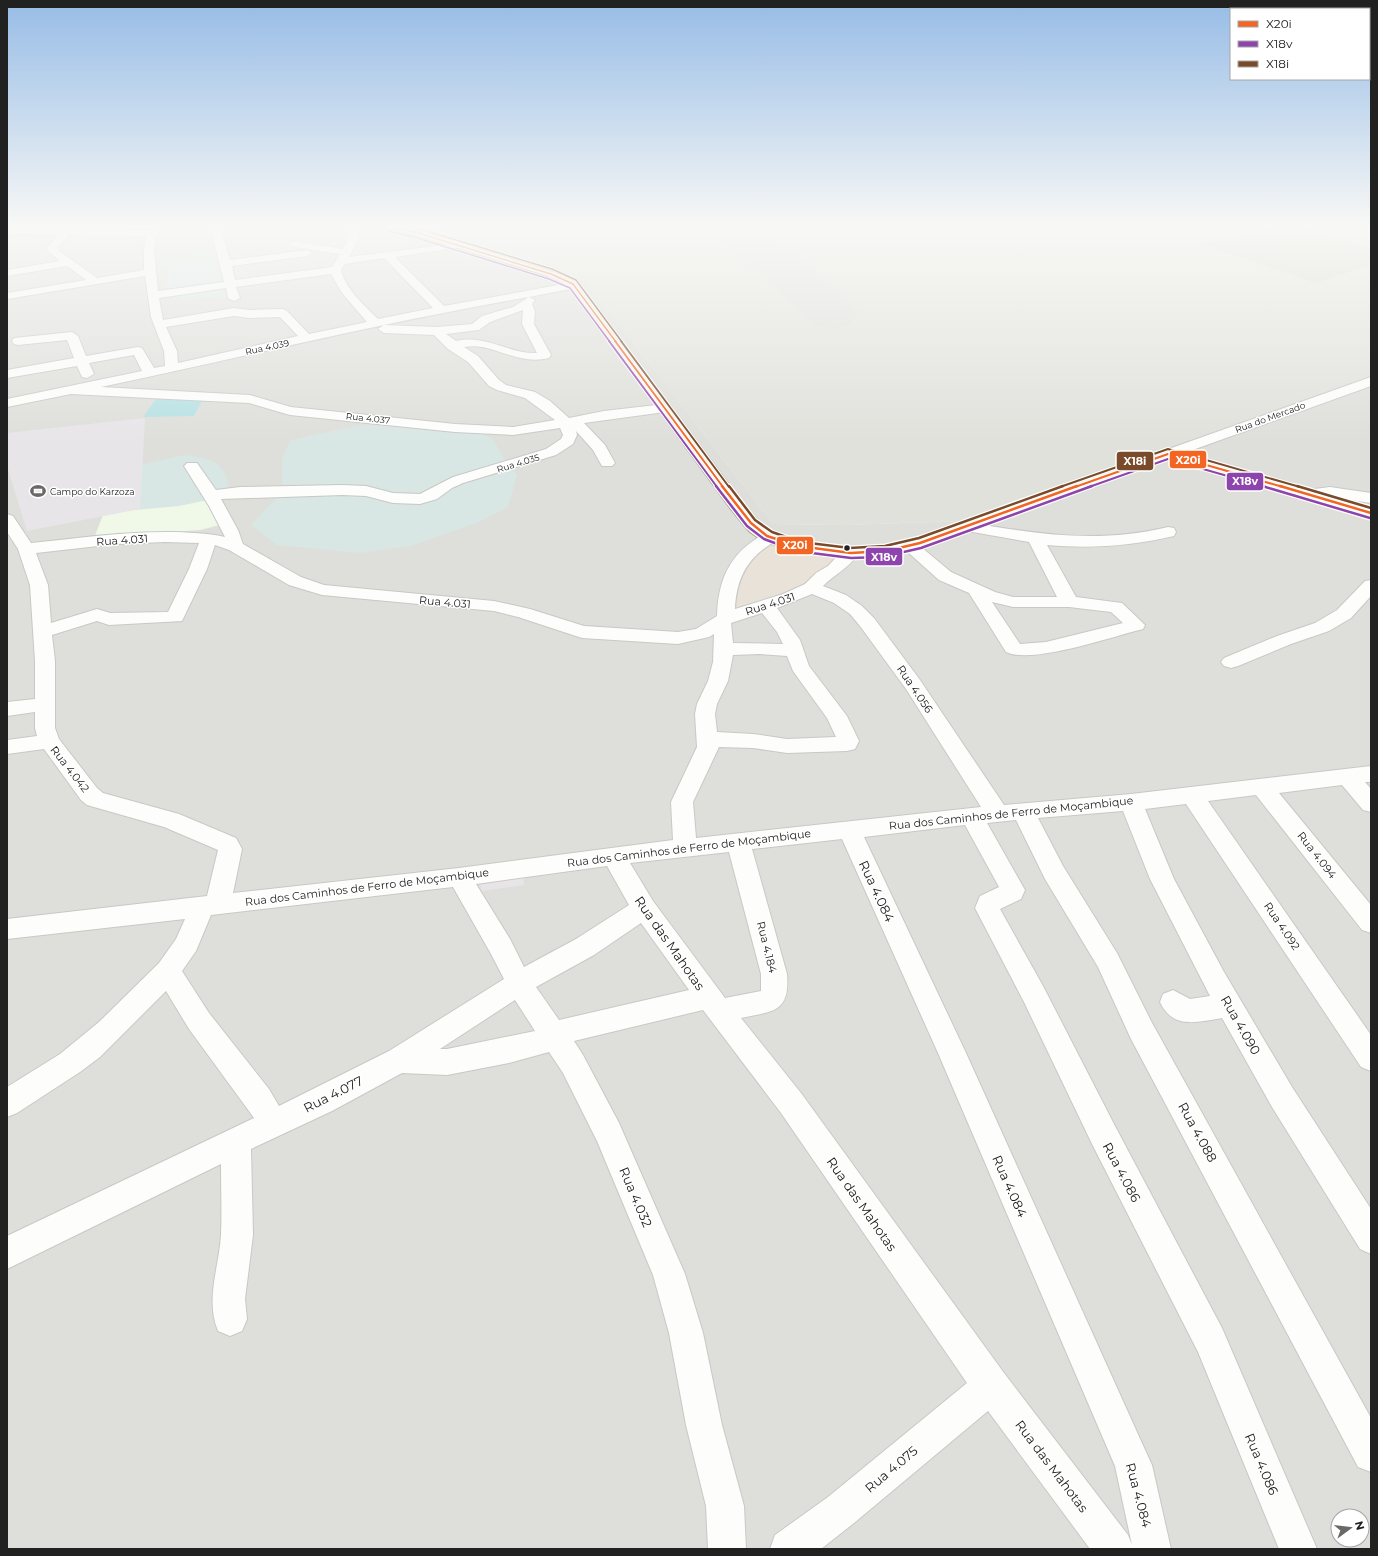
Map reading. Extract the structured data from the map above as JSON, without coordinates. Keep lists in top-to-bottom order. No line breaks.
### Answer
{"streets":{"street":["Rua 4.039","Rua do Mercado","Rua 4.037","Rua 4.035","Rua 4.031","Rua 4.056","Rua 4.042","Rua dos Caminhos de Ferro de Moçambique","Rua 4.094","Rua 4.084","Rua 4.092","Rua das Mahotas","Rua 4.184","Rua 4.090","Rua 4.077","Rua 4.088","Rua 4.086","Rua 4.032","Rua 4.075"]},"crossings":[["Rua 4.039","Rua 4.037"],["Rua 4.037","Rua 4.035"],["Rua 4.031","Rua 4.056"],["Rua 4.031","Rua 4.042"],["Rua 4.056","Rua dos Caminhos de Ferro de Moçambique"],["Rua 4.056","Rua 4.088"],["Rua 4.056","Rua 4.086"],["Rua 4.042","Rua dos Caminhos de Ferro de Moçambique"],["Rua dos Caminhos de Ferro de Moçambique","Rua 4.094"],["Rua dos Caminhos de Ferro de Moçambique","Rua 4.084"],["Rua dos Caminhos de Ferro de Moçambique","Rua 4.092"],["Rua dos Caminhos de Ferro de Moçambique","Rua das Mahotas"],["Rua dos Caminhos de Ferro de Moçambique","Rua 4.184"],["Rua dos Caminhos de Ferro de Moçambique","Rua 4.090"],["Rua dos Caminhos de Ferro de Moçambique","Rua 4.088"],["Rua dos Caminhos de Ferro de Moçambique","Rua 4.086"],["Rua dos Caminhos de Ferro de Moçambique","Rua 4.032"],["Rua das Mahotas","Rua 4.184"],["Rua das Mahotas","Rua 4.077"],["Rua das Mahotas","Rua 4.075"],["Rua 4.184","Rua 4.077"],["Rua 4.184","Rua 4.032"],["Rua 4.077","Rua 4.032"],["Rua 4.088","Rua 4.086"]],"places":{"sports":["Campo do Karzoza"]},"lines":["transit line X20i","transit line X18v","transit line X18i"],"legend":["X20i","X18v","X18i"],"north":"right"}
